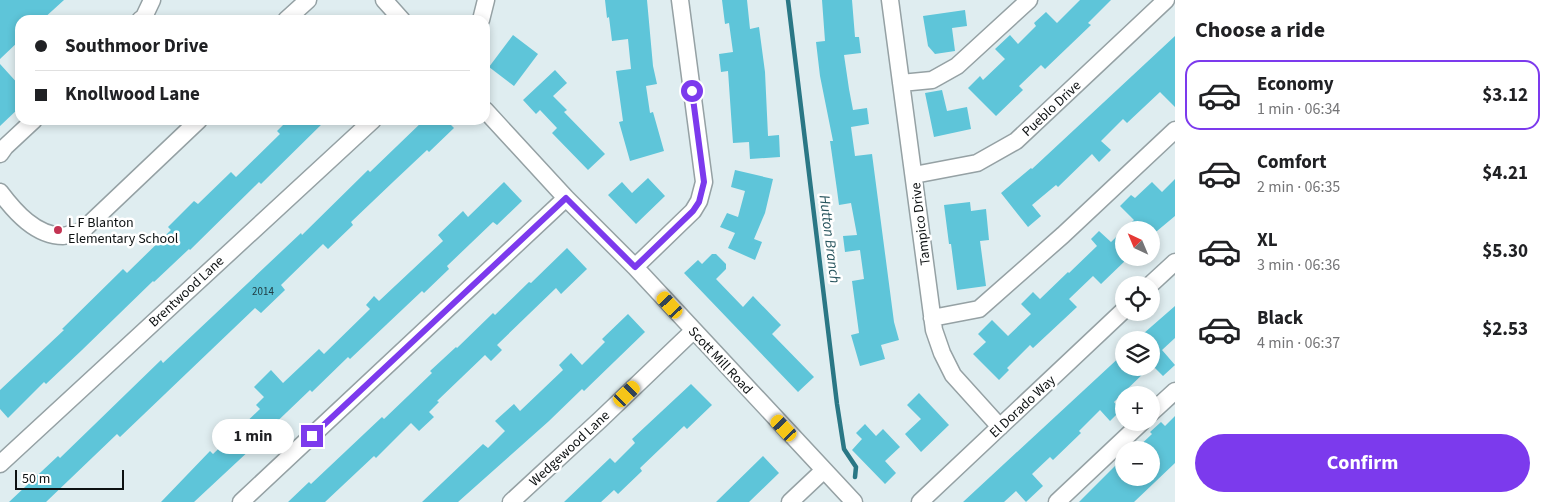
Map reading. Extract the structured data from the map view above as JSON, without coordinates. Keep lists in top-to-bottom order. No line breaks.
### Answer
{"streets":{"street":["Pueblo Drive","Tampico Drive","Brentwood Lane","Scott Mill Road","El Dorado Way","Wedgewood Lane"]},"crossings":[["Pueblo Drive","Tampico Drive"],["Tampico Drive","El Dorado Way"],["Scott Mill Road","Wedgewood Lane"]],"water":["Hutton Branch"],"places":["L F Blanton Elementary School"],"house_numbers":["2014"],"scale_bar":"50 m","north":"top left","page":{"heading":"Choose a ride","banner":["Southmoor Drive","Knollwood Lane"],"list":[{"name":"Economy","note":"1 min · 06:34","value":"$3.12"},{"name":"Comfort","note":"2 min · 06:35","value":"$4.21"},{"name":"XL","note":"3 min · 06:36","value":"$5.30"},{"name":"Black","note":"4 min · 06:37","value":"$2.53"}],"map_buttons":["+","−"],"bubble":"1 min","buttons":"Confirm","scale":"50 m"}}
